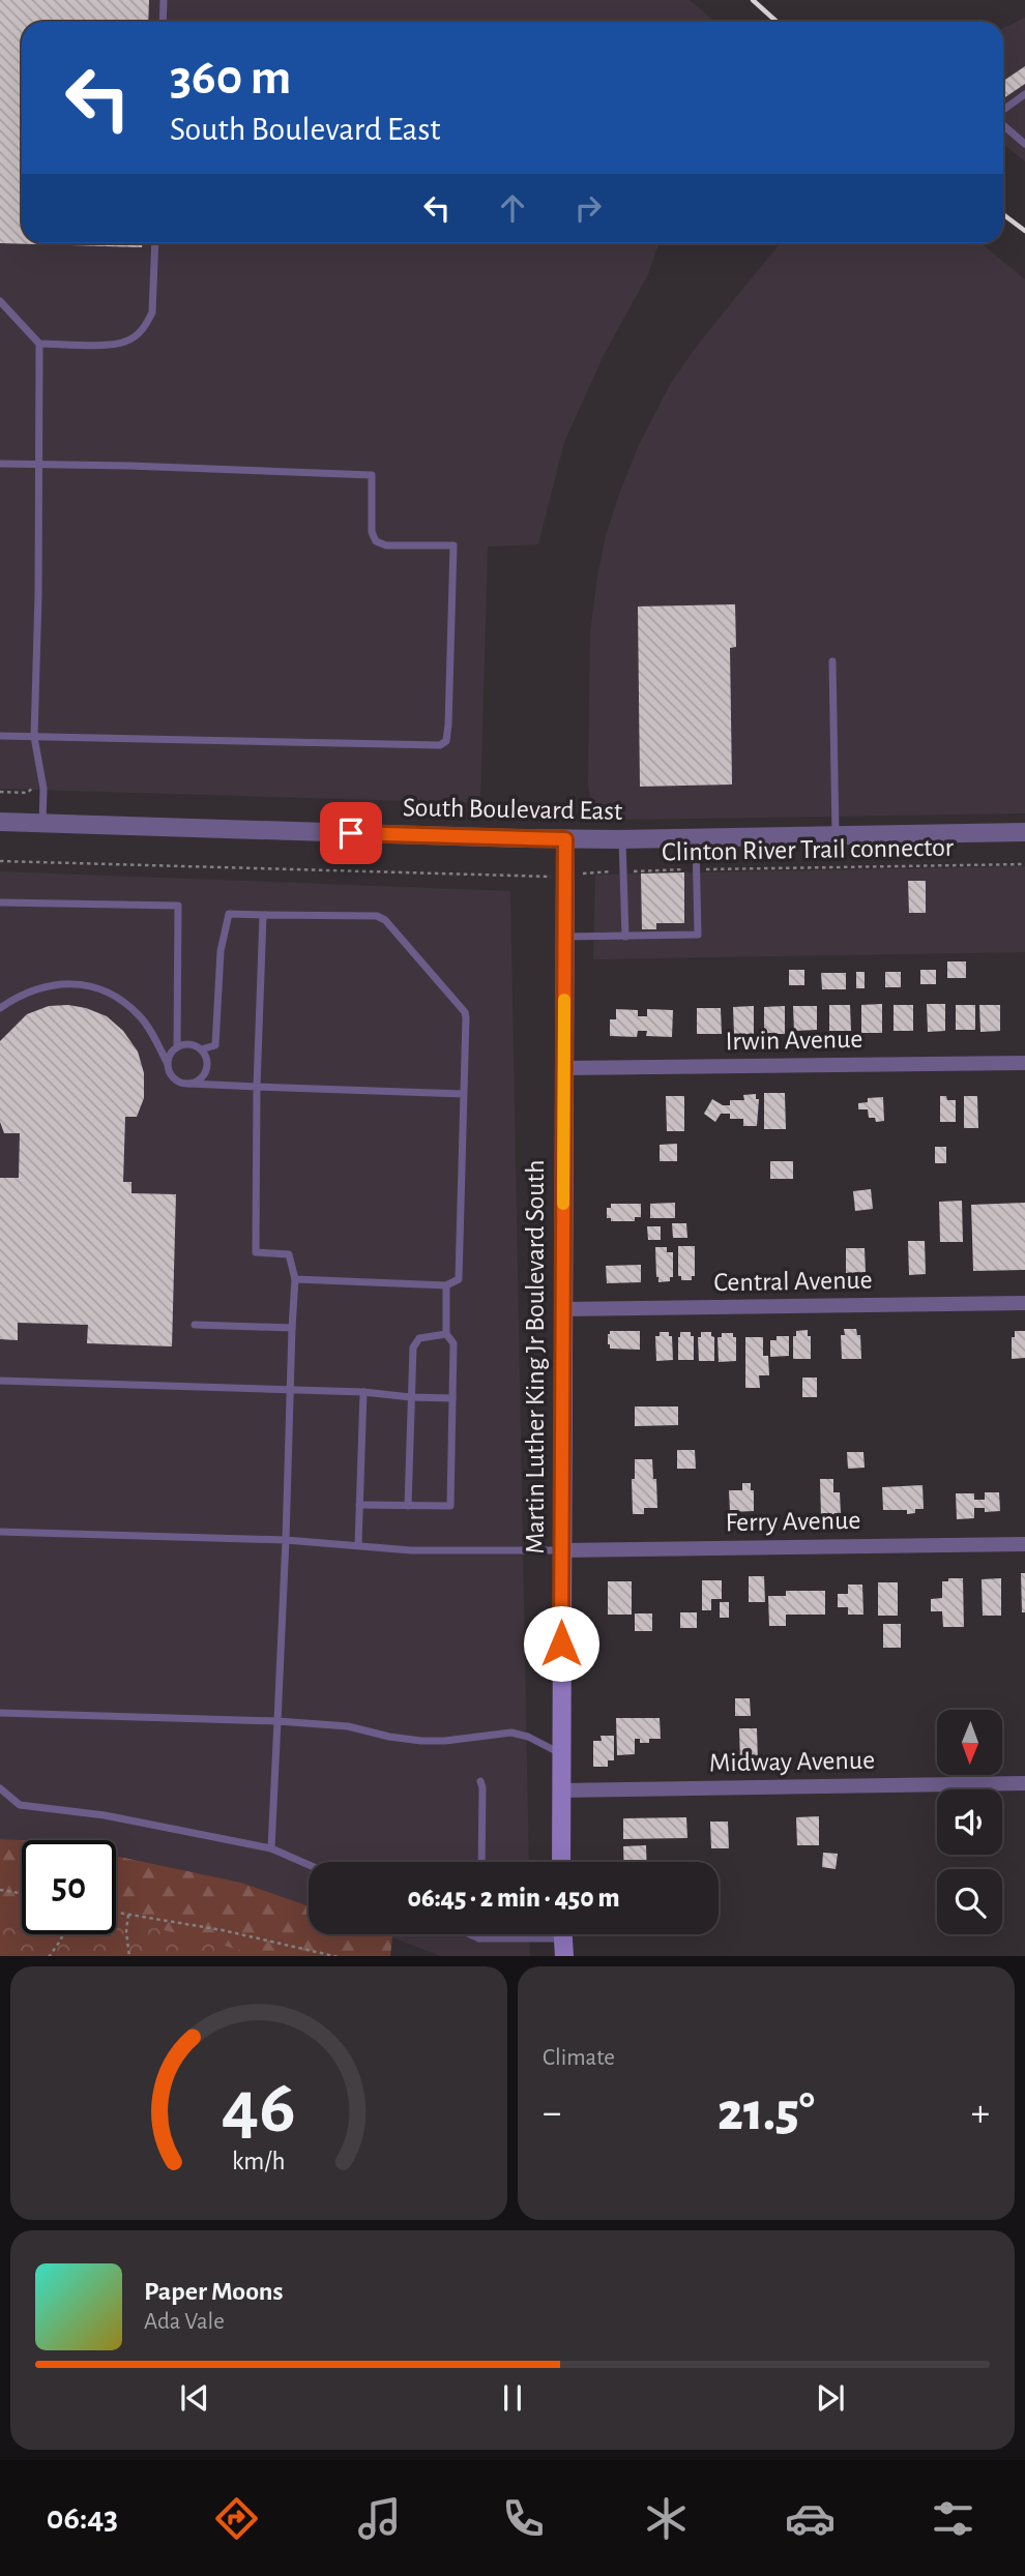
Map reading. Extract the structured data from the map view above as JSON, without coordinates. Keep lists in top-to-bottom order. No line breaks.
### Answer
{"streets":{"main road":["Martin Luther King Jr Boulevard South"],"street":["South Boulevard East","Irwin Avenue","Central Avenue","Ferry Avenue","Midway Avenue"],"path":["Clinton River Trail connector"]},"crossings":[["South Boulevard East","Martin Luther King Jr Boulevard South"],["Irwin Avenue","Martin Luther King Jr Boulevard South"],["Central Avenue","Martin Luther King Jr Boulevard South"],["Martin Luther King Jr Boulevard South","Ferry Avenue"],["Martin Luther King Jr Boulevard South","Midway Avenue"]],"north":"bottom","page":{"turn":["360 m","South Boulevard East"],"limit":"50","trip":"06:45 · 2 min · 450 m","tile":"Climate","heat":["−","21.5°","+"],"song":["Paper Moons","Ada Vale"],"tabs":"06:43","gauge":["46","km/h"]}}
